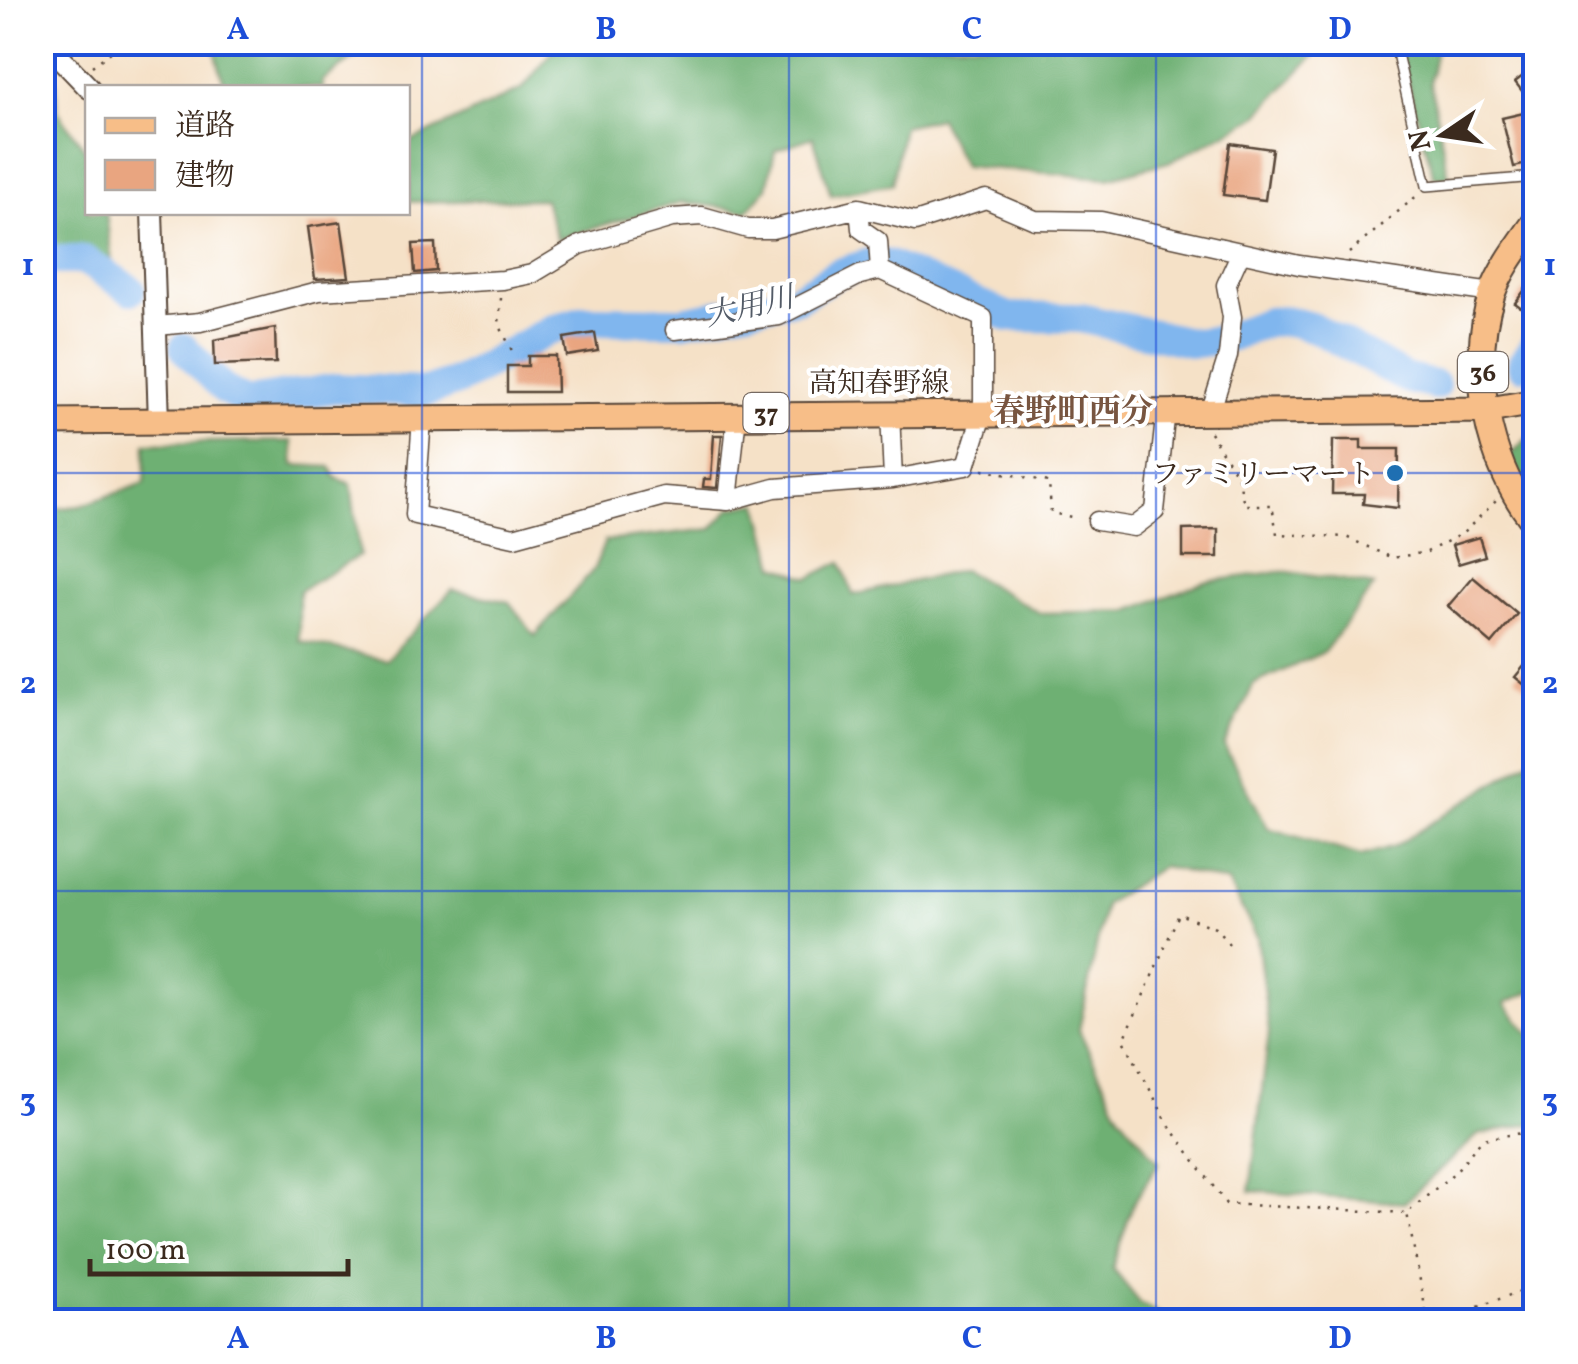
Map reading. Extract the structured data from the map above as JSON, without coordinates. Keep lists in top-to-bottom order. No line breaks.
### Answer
{"streets":{"main road":["36","高知春野線","37"]},"crossings":[["36","高知春野線"]],"districts":["春野町西分"],"water":["大用川"],"places":["ファミリーマート"],"legend":["道路","建物"],"scale_bar":"100 m","north":"left","grid":{"columns":["A","B","C","D"],"rows":["1","2","3"]}}
